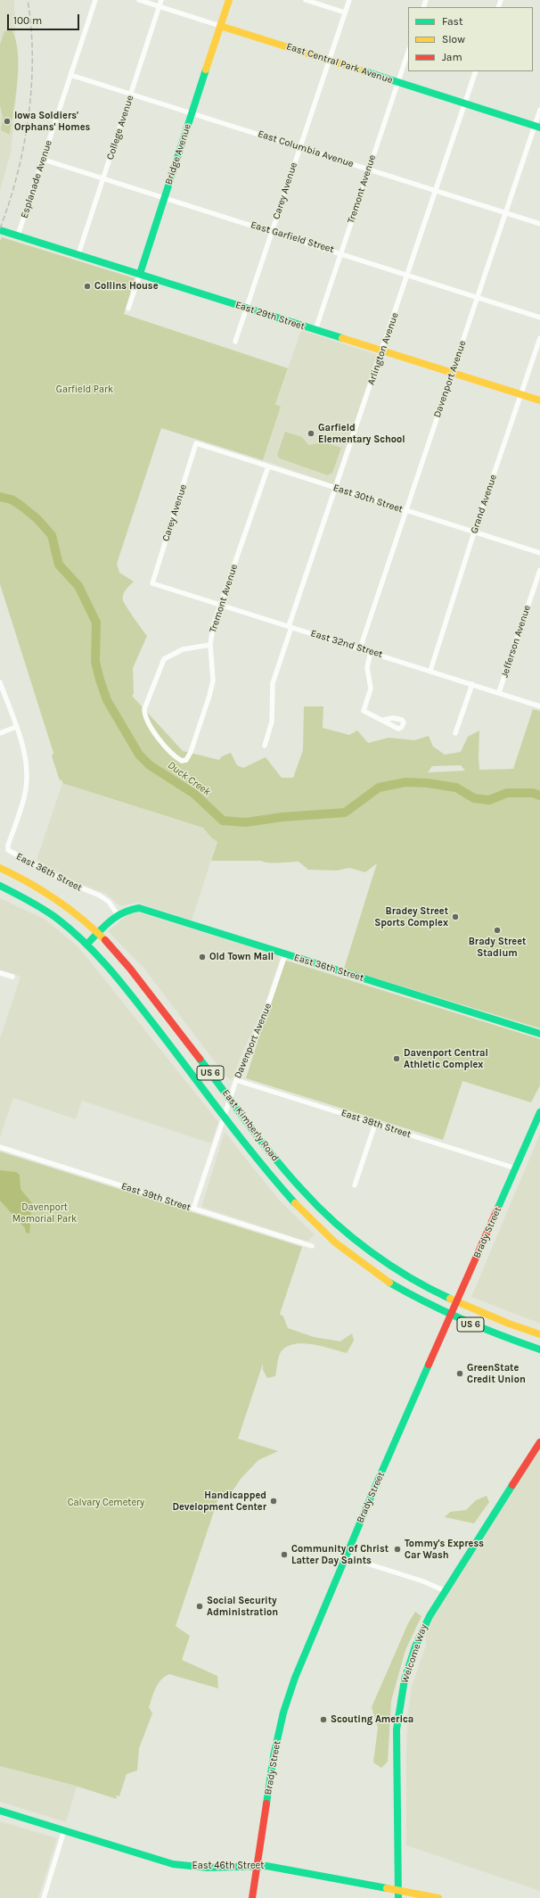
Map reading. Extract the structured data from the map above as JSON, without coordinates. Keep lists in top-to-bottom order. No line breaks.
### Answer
{"streets":{"main road":["East Central Park Avenue","Bridge Avenue","East 29th Street","East 36th Street","US 6","East Kimberly Road","Brady Street","Welcome Way","East 46th Street"],"street":["College Avenue","East Columbia Avenue","Esplanade Avenue","Tremont Avenue","Carey Avenue","East Garfield Street","Arlington Avenue","Davenport Avenue","East 30th Street","Grand Avenue","Jefferson Avenue","East 32nd Street","East 38th Street","East 39th Street"]},"crossings":[["East Central Park Avenue","College Avenue"],["East Central Park Avenue","Bridge Avenue"],["East Central Park Avenue","Tremont Avenue"],["East Central Park Avenue","Carey Avenue"],["East Central Park Avenue","Arlington Avenue"],["East Central Park Avenue","Davenport Avenue"],["College Avenue","East Columbia Avenue"],["College Avenue","East Garfield Street"],["College Avenue","East 29th Street"],["East Columbia Avenue","Bridge Avenue"],["East Columbia Avenue","Esplanade Avenue"],["East Columbia Avenue","Tremont Avenue"],["East Columbia Avenue","Carey Avenue"],["East Columbia Avenue","Arlington Avenue"],["East Columbia Avenue","Davenport Avenue"],["Bridge Avenue","East Garfield Street"],["Bridge Avenue","East 29th Street"],["Esplanade Avenue","East Garfield Street"],["Esplanade Avenue","East 29th Street"],["Tremont Avenue","East Garfield Street"],["Tremont Avenue","East 29th Street"],["Tremont Avenue","East 30th Street"],["Tremont Avenue","East 32nd Street"],["Carey Avenue","East Garfield Street"],["Carey Avenue","East 29th Street"],["Carey Avenue","East 30th Street"],["Carey Avenue","East 32nd Street"],["East Garfield Street","Arlington Avenue"],["East Garfield Street","Davenport Avenue"],["East 29th Street","Arlington Avenue"],["East 29th Street","Davenport Avenue"],["East 29th Street","Grand Avenue"],["Arlington Avenue","East 30th Street"],["Arlington Avenue","East 32nd Street"],["Davenport Avenue","East 30th Street"],["Davenport Avenue","East 32nd Street"],["Davenport Avenue","East 36th Street"],["Davenport Avenue","East 38th Street"],["Davenport Avenue","East Kimberly Road"],["Davenport Avenue","East 39th Street"],["East 30th Street","Grand Avenue"],["Grand Avenue","East 32nd Street"],["Jefferson Avenue","East 32nd Street"],["East 36th Street","East Kimberly Road"],["East 38th Street","Brady Street"],["East Kimberly Road","Brady Street"],["Brady Street","East 46th Street"],["Welcome Way","East 46th Street"]],"water":["Duck Creek"],"parks":["Garfield Park","Davenport Memorial Park","Calvary Cemetery"],"places":["Iowa Soldiers' Orphans' Homes","Collins House","Garfield Elementary School","Bradey Street Sports Complex","Brady Street Stadium","Old Town Mall","Davenport Central Athletic Complex","GreenState Credit Union","Handicapped Development Center","Tommy's Express Car Wash","Community of Christ Latter Day Saints","Social Security Administration","Scouting America"],"legend":["Fast","Slow","Jam"],"scale_bar":"100 m"}
